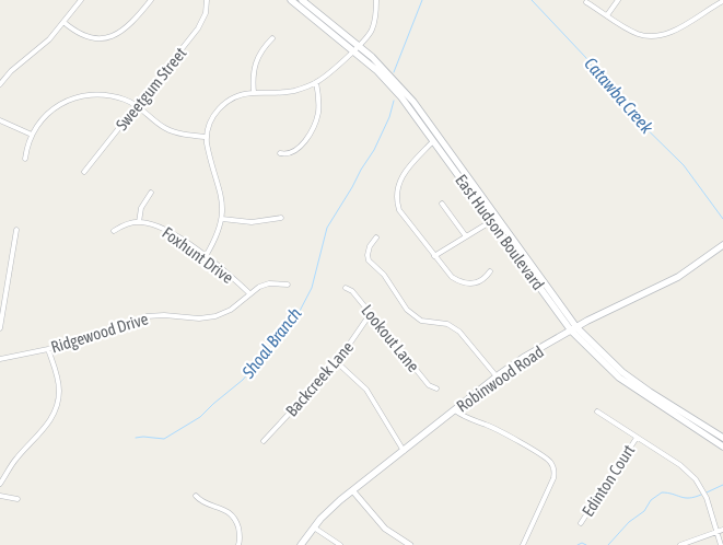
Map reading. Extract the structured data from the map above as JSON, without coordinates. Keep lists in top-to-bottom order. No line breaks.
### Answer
{"streets":{"main road":["East Hudson Boulevard","Robinwood Road"],"street":["Sweetgum Street","Foxhunt Drive","Ridgewood Drive","Lookout Lane","Backcreek Lane","Edinton Court"]},"crossings":[["East Hudson Boulevard","Robinwood Road"],["Foxhunt Drive","Ridgewood Drive"],["Lookout Lane","Backcreek Lane"]],"water":["Catawba Creek","Shoal Branch"]}
